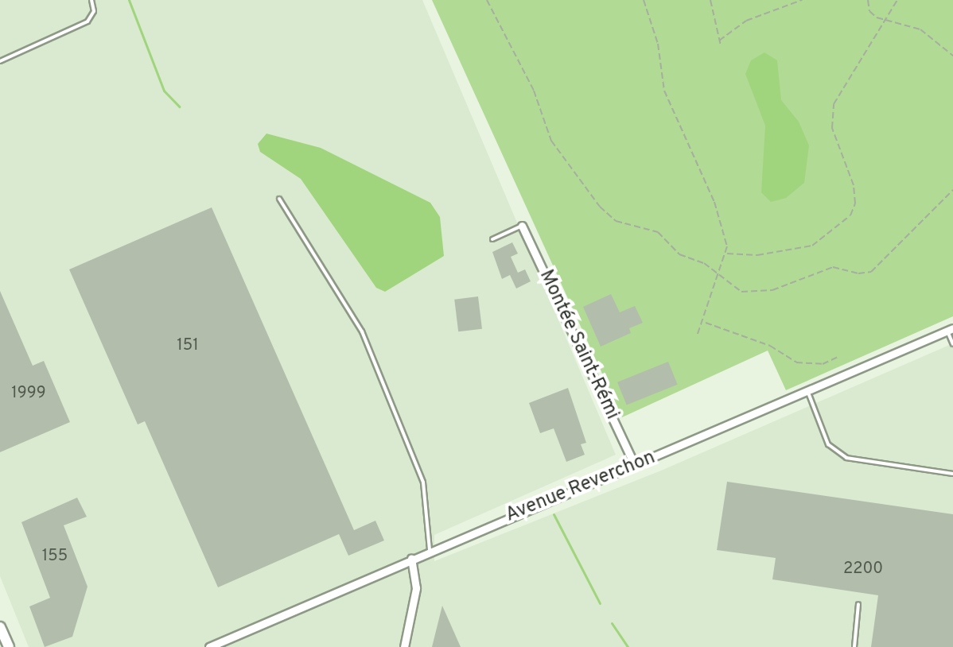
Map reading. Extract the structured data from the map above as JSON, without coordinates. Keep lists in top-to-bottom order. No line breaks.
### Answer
{"streets":{"street":["Montée Saint-Rémi","Avenue Reverchon"]},"crossings":[["Montée Saint-Rémi","Avenue Reverchon"]],"house_numbers":["151","1999","155","2200"]}
